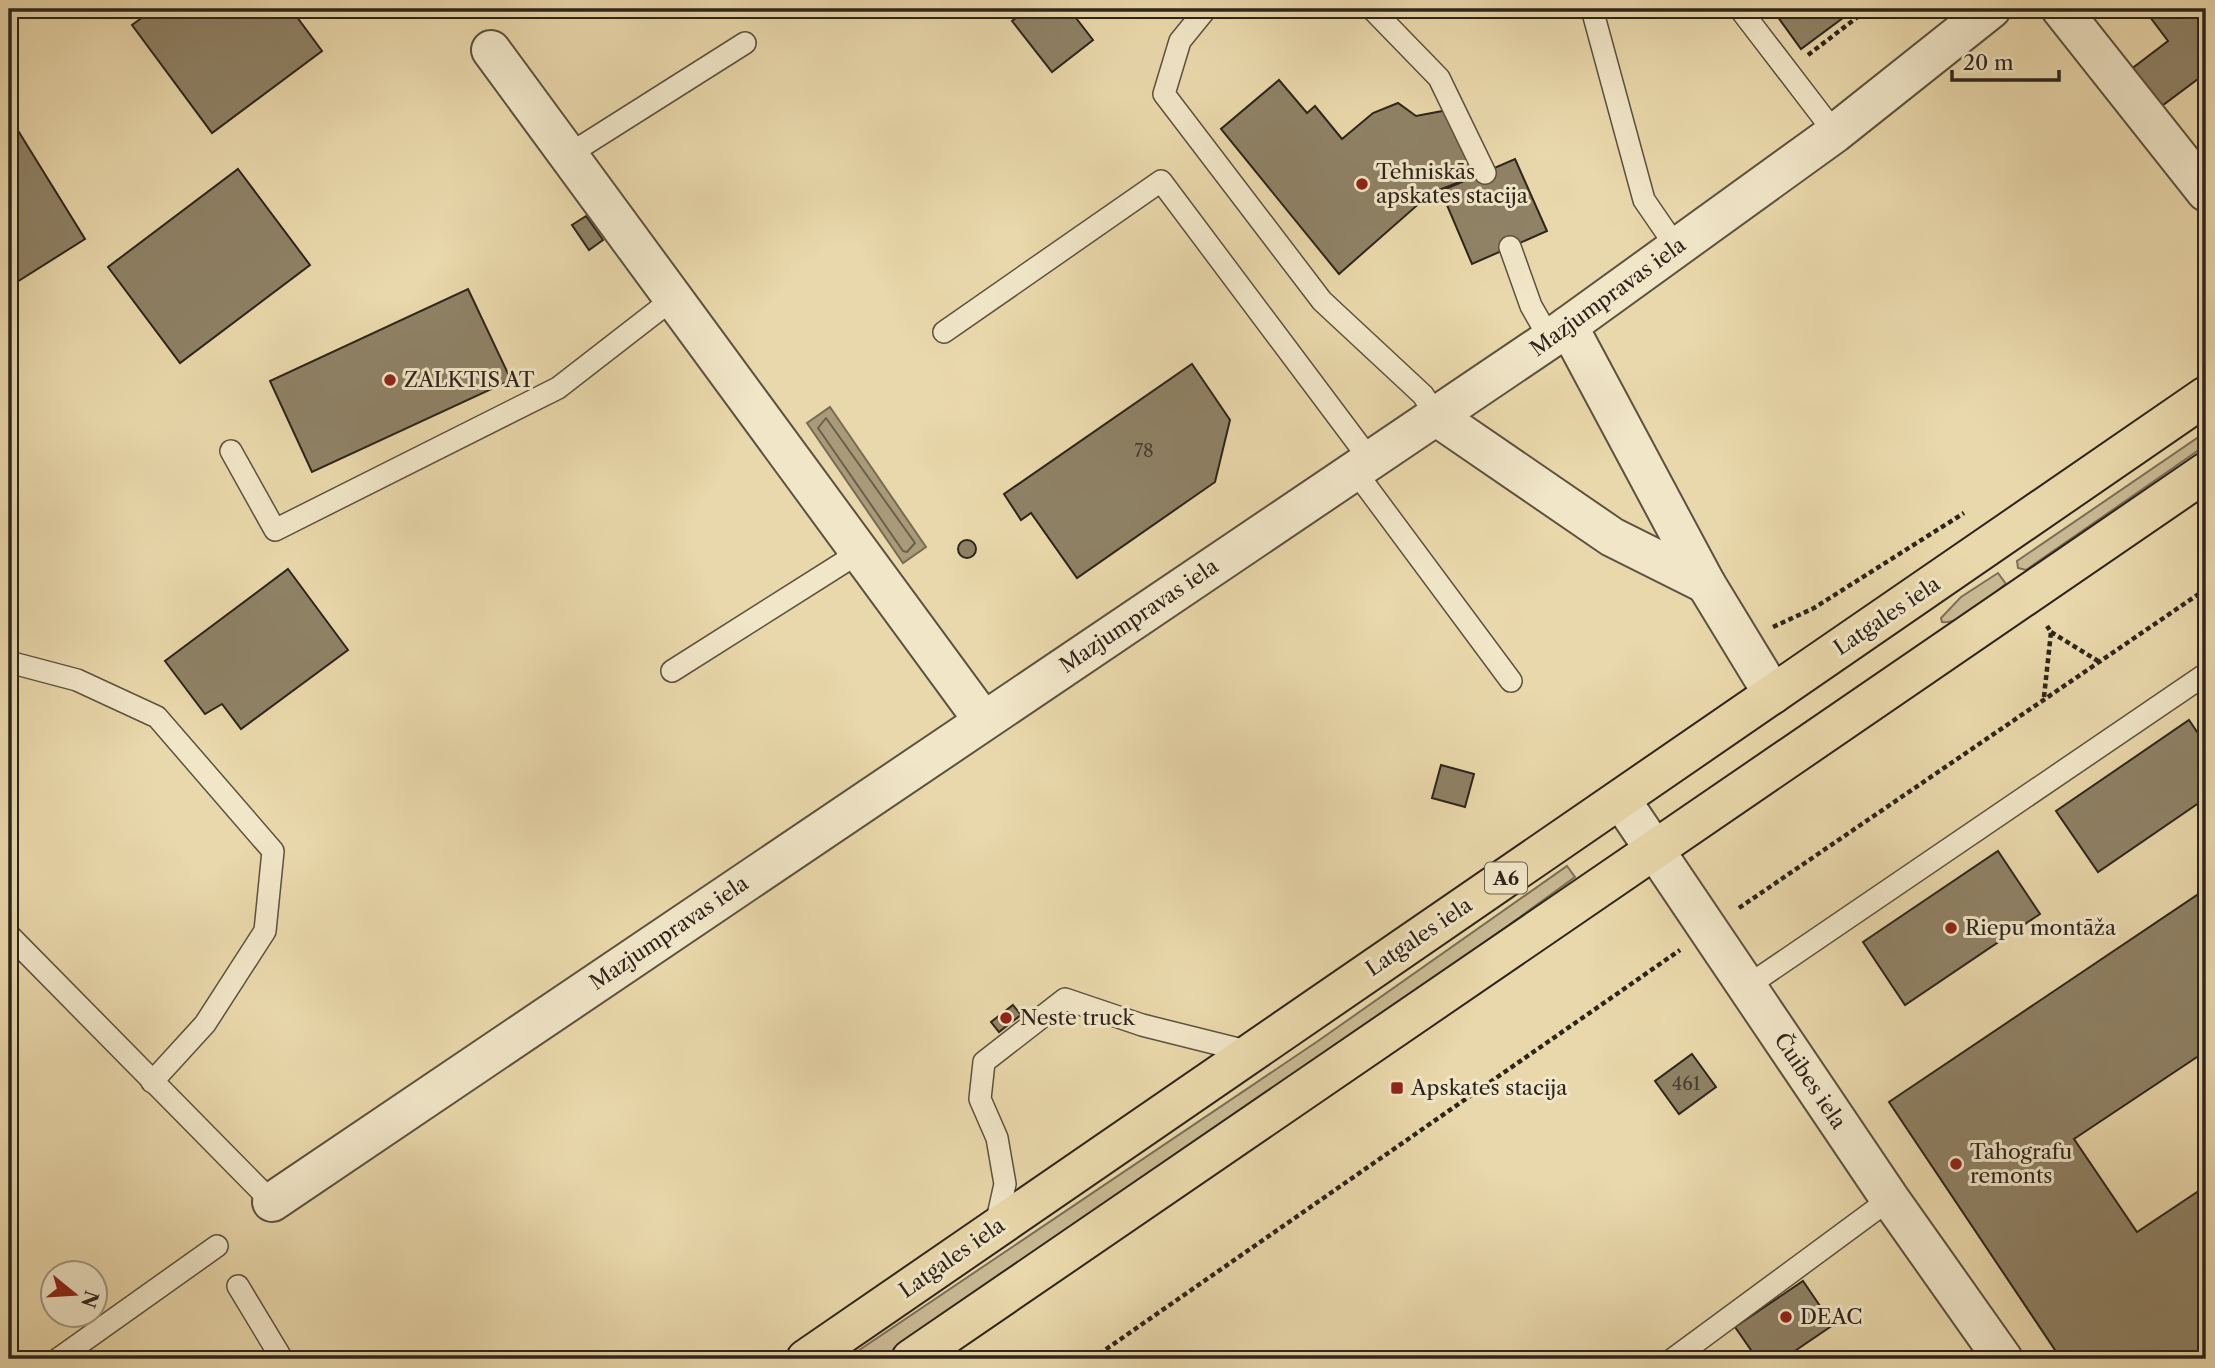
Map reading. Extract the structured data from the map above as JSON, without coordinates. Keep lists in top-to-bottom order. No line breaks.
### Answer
{"streets":{"highway":["Latgales iela","A6"],"street":["Mazjumpravas iela","Čuibes iela"]},"crossings":[["Latgales iela","Čuibes iela"]],"places":{"other":["Tehniskās apskates stacija","ZALKTIS AT","Riepu montāža","Neste truck","Tahografu remonts","DEAC"],"transit":["Apskates stacija"]},"house_numbers":["78","461"],"scale_bar":"20 m","north":"right"}
